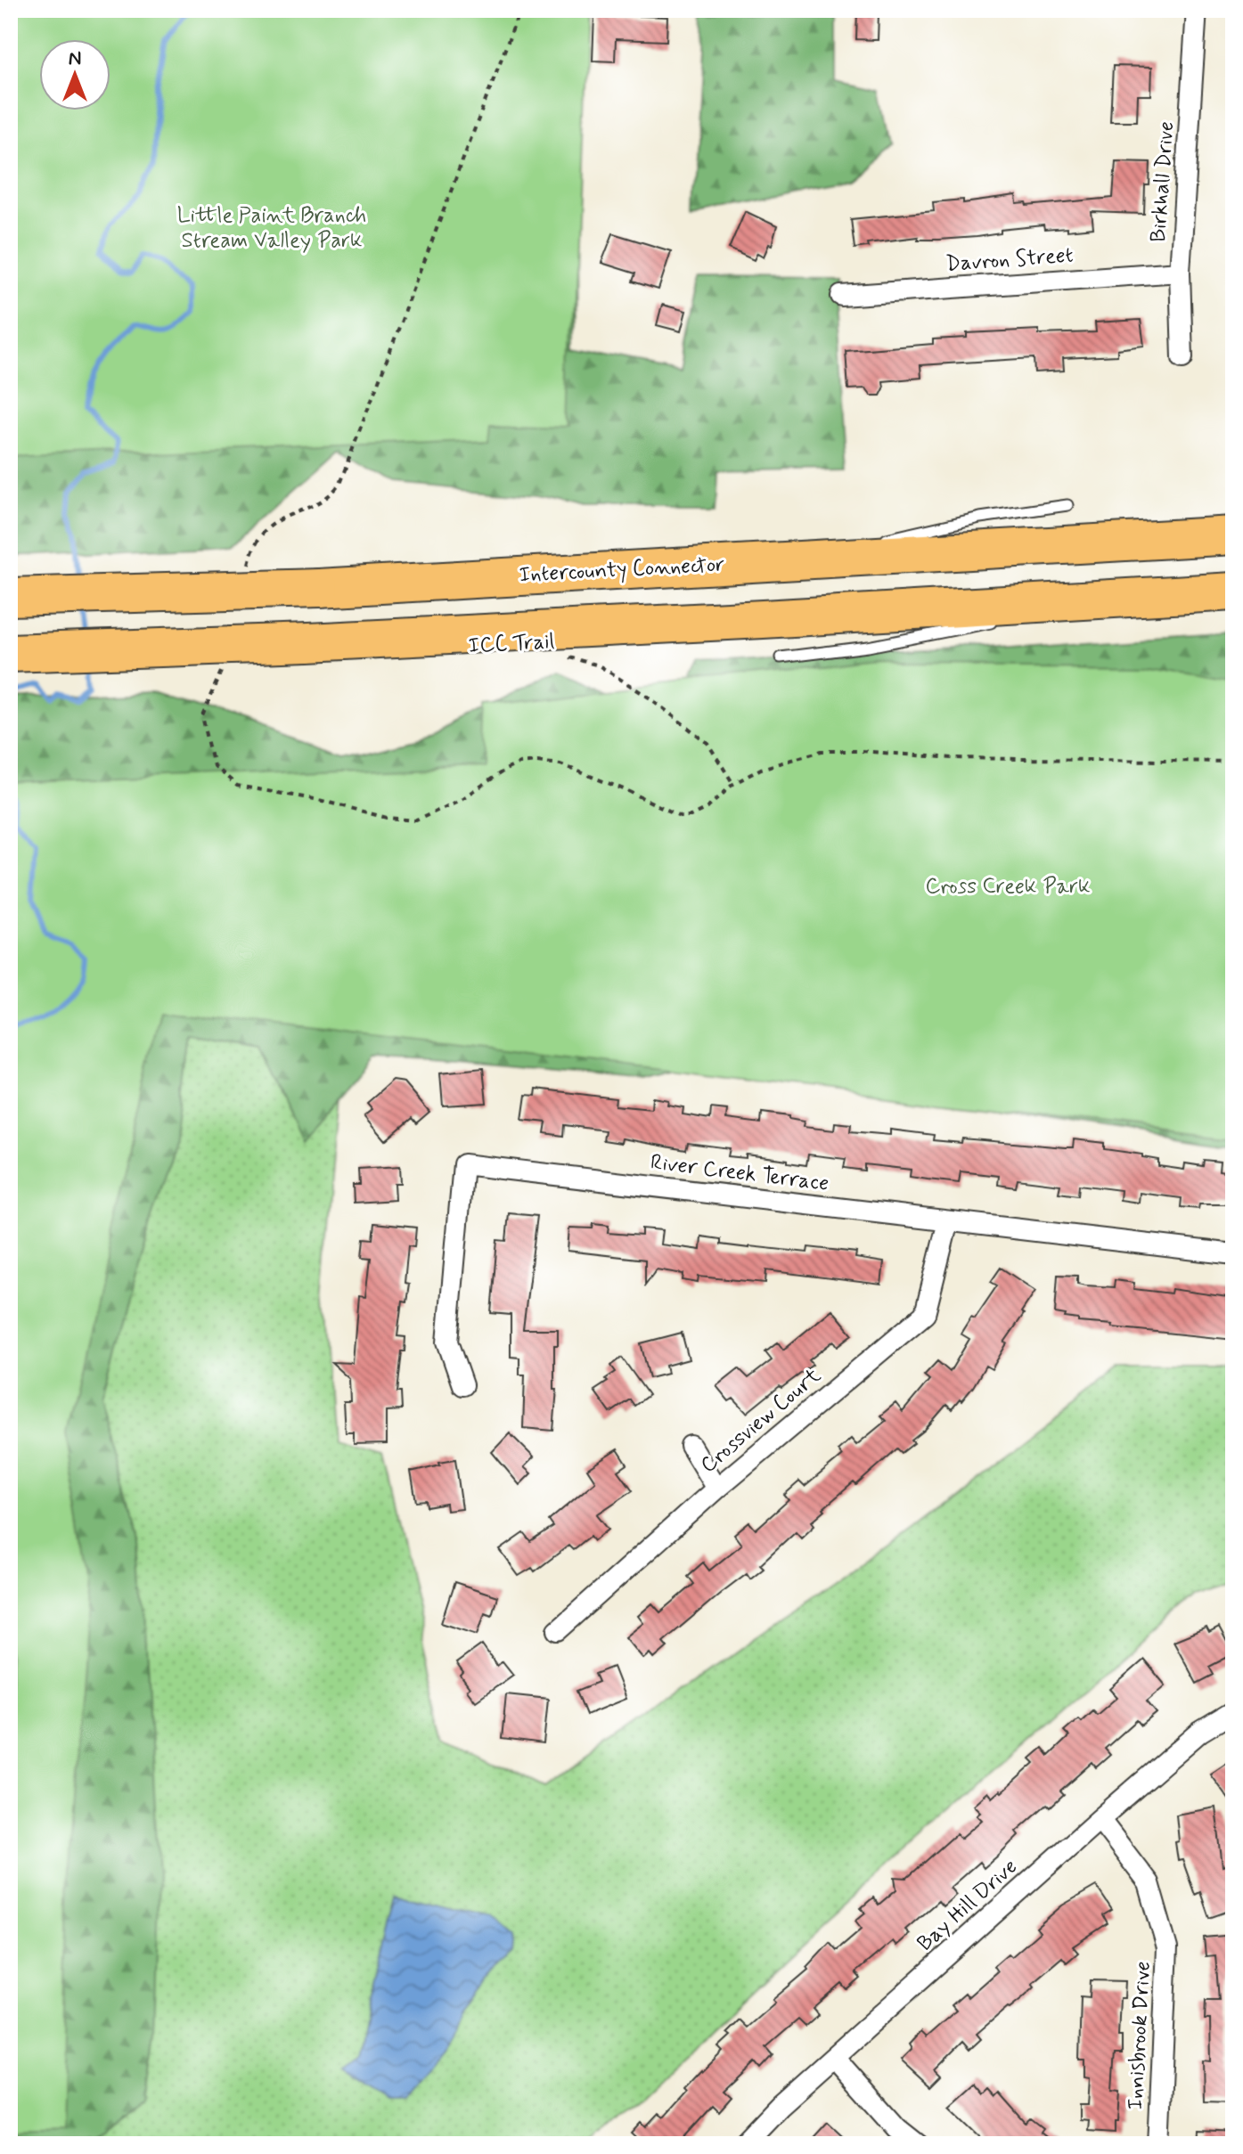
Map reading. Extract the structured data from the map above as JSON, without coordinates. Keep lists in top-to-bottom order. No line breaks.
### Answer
{"streets":{"highway":["Intercounty Connector"],"street":["Birkhall Drive","Davron Street","River Creek Terrace","Crossview Court","Bay Hill Drive","Innisbrook Drive"],"path":["ICC Trail"]},"crossings":[["Birkhall Drive","Davron Street"],["River Creek Terrace","Crossview Court"],["Bay Hill Drive","Innisbrook Drive"]],"parks":["Little Paint Branch Stream Valley Park","Cross Creek Park"],"north":"top"}
